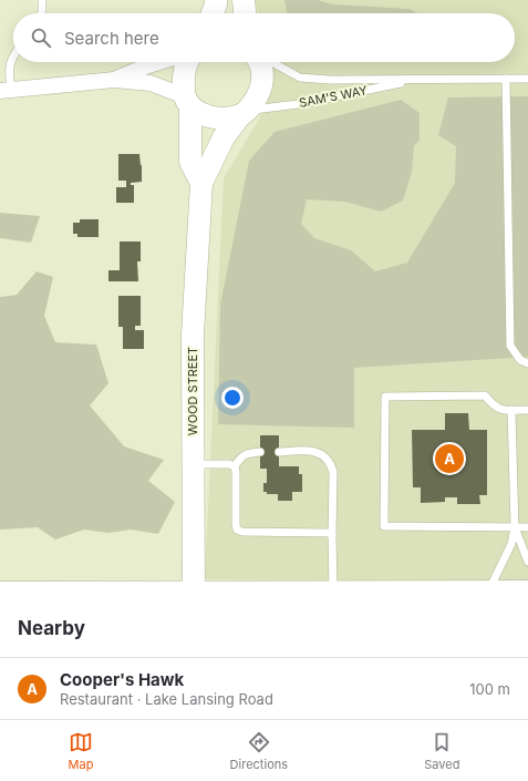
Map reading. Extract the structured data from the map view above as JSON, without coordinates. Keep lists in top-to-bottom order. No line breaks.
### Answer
{"streets":{"street":["WOOD STREET"],"lane":["SAM'S WAY"]},"crossings":[["SAM'S WAY","WOOD STREET"]],"page":{"search":"Search here","pins":"A","heading":"Nearby","list":[{"mark":"A","name":"Cooper's Hawk","note":"Restaurant · Lake Lansing Road","value":"100 m"}],"nav":["Map","Directions","Saved"]}}
